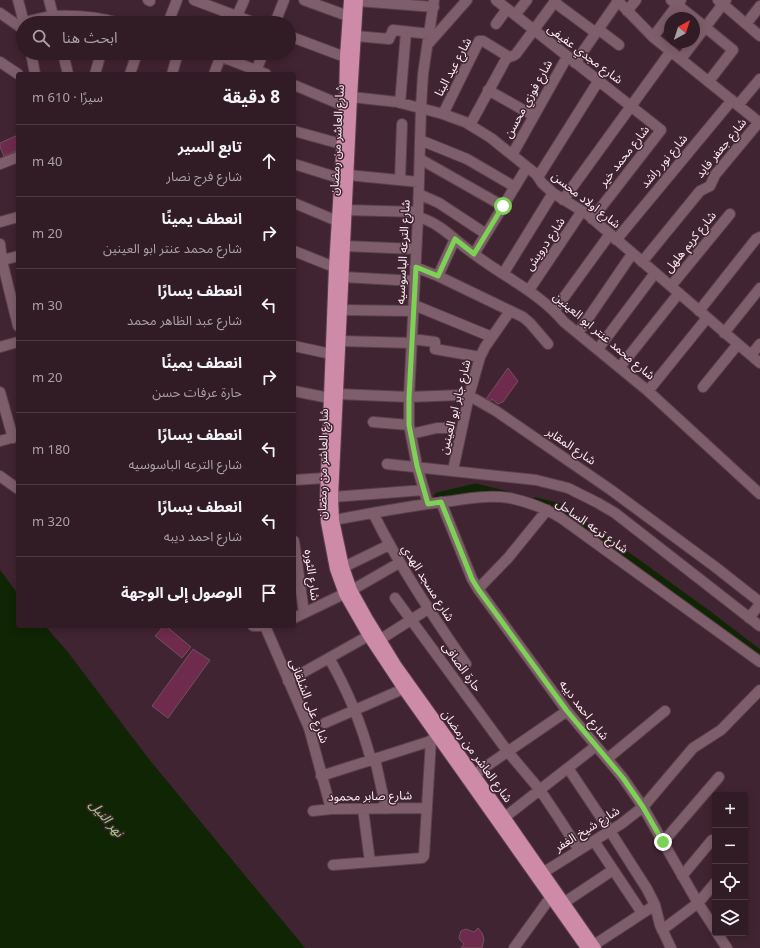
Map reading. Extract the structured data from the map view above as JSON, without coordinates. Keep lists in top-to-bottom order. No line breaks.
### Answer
{"streets":{"main road":["شارع العاشر من رمضان"],"street":["شارع مجدي عفيفى","شارع عيد البنا","شارع فوزي محسن","شارع جعفر فايد","شارع محمد خير","شارع نور راشد","شارع اولاد محسن","شارع كريم هلهل","شارع درويش","شارع الترعه الباسوسيه","شارع محمد عنتر ابو العينين","شارع جابر ابو العينين","شارع المقابر","شارع ترعه الساحل","شارع الثوره","شارع مسجد الهدي","حارة الصافى","شارع على الشلقانى","شارع احمد ديبه","شارع صابر محمود","شارع شيخ الغفر"]},"crossings":[["شارع مجدي عفيفى","شارع فوزي محسن"],["شارع مجدي عفيفى","شارع محمد خير"],["شارع عيد البنا","شارع اولاد محسن"],["شارع فوزي محسن","شارع اولاد محسن"],["شارع العاشر من رمضان","شارع اولاد محسن"],["شارع العاشر من رمضان","شارع محمد عنتر ابو العينين"],["شارع العاشر من رمضان","شارع المقابر"],["شارع العاشر من رمضان","شارع ترعه الساحل"],["شارع العاشر من رمضان","شارع شيخ الغفر"],["شارع جعفر فايد","شارع اولاد محسن"],["شارع محمد خير","شارع اولاد محسن"],["شارع نور راشد","شارع اولاد محسن"],["شارع نور راشد","شارع محمد عنتر ابو العينين"],["شارع اولاد محسن","شارع كريم هلهل"],["شارع اولاد محسن","شارع درويش"],["شارع اولاد محسن","شارع الترعه الباسوسيه"],["شارع درويش","شارع محمد عنتر ابو العينين"],["شارع الترعه الباسوسيه","شارع محمد عنتر ابو العينين"],["شارع الترعه الباسوسيه","شارع المقابر"],["شارع الترعه الباسوسيه","شارع ترعه الساحل"],["شارع جابر ابو العينين","شارع المقابر"],["شارع جابر ابو العينين","شارع ترعه الساحل"],["شارع ترعه الساحل","شارع مسجد الهدي"],["شارع ترعه الساحل","شارع احمد ديبه"],["حارة الصافى","شارع شيخ الغفر"],["شارع على الشلقانى","شارع صابر محمود"],["شارع احمد ديبه","شارع شيخ الغفر"]],"water":["نهر النيل"],"north":"top right","page":{"search":"ابحث هنا","heading":["8 دقيقة","سيرًا · 610 m"],"list":[["تابع السير","شارع فرج نصار","40 m"],["انعطف يمينًا","شارع محمد عنتر ابو العينين","20 m"],["انعطف يسارًا","شارع عبد الظاهر محمد","30 m"],["انعطف يمينًا","حارة عرفات حسن","20 m"],["انعطف يسارًا","شارع الترعه الباسوسيه","180 m"],["انعطف يسارًا","شارع احمد ديبه","320 m"],"الوصول إلى الوجهة"],"map_buttons":["+","−"]}}
